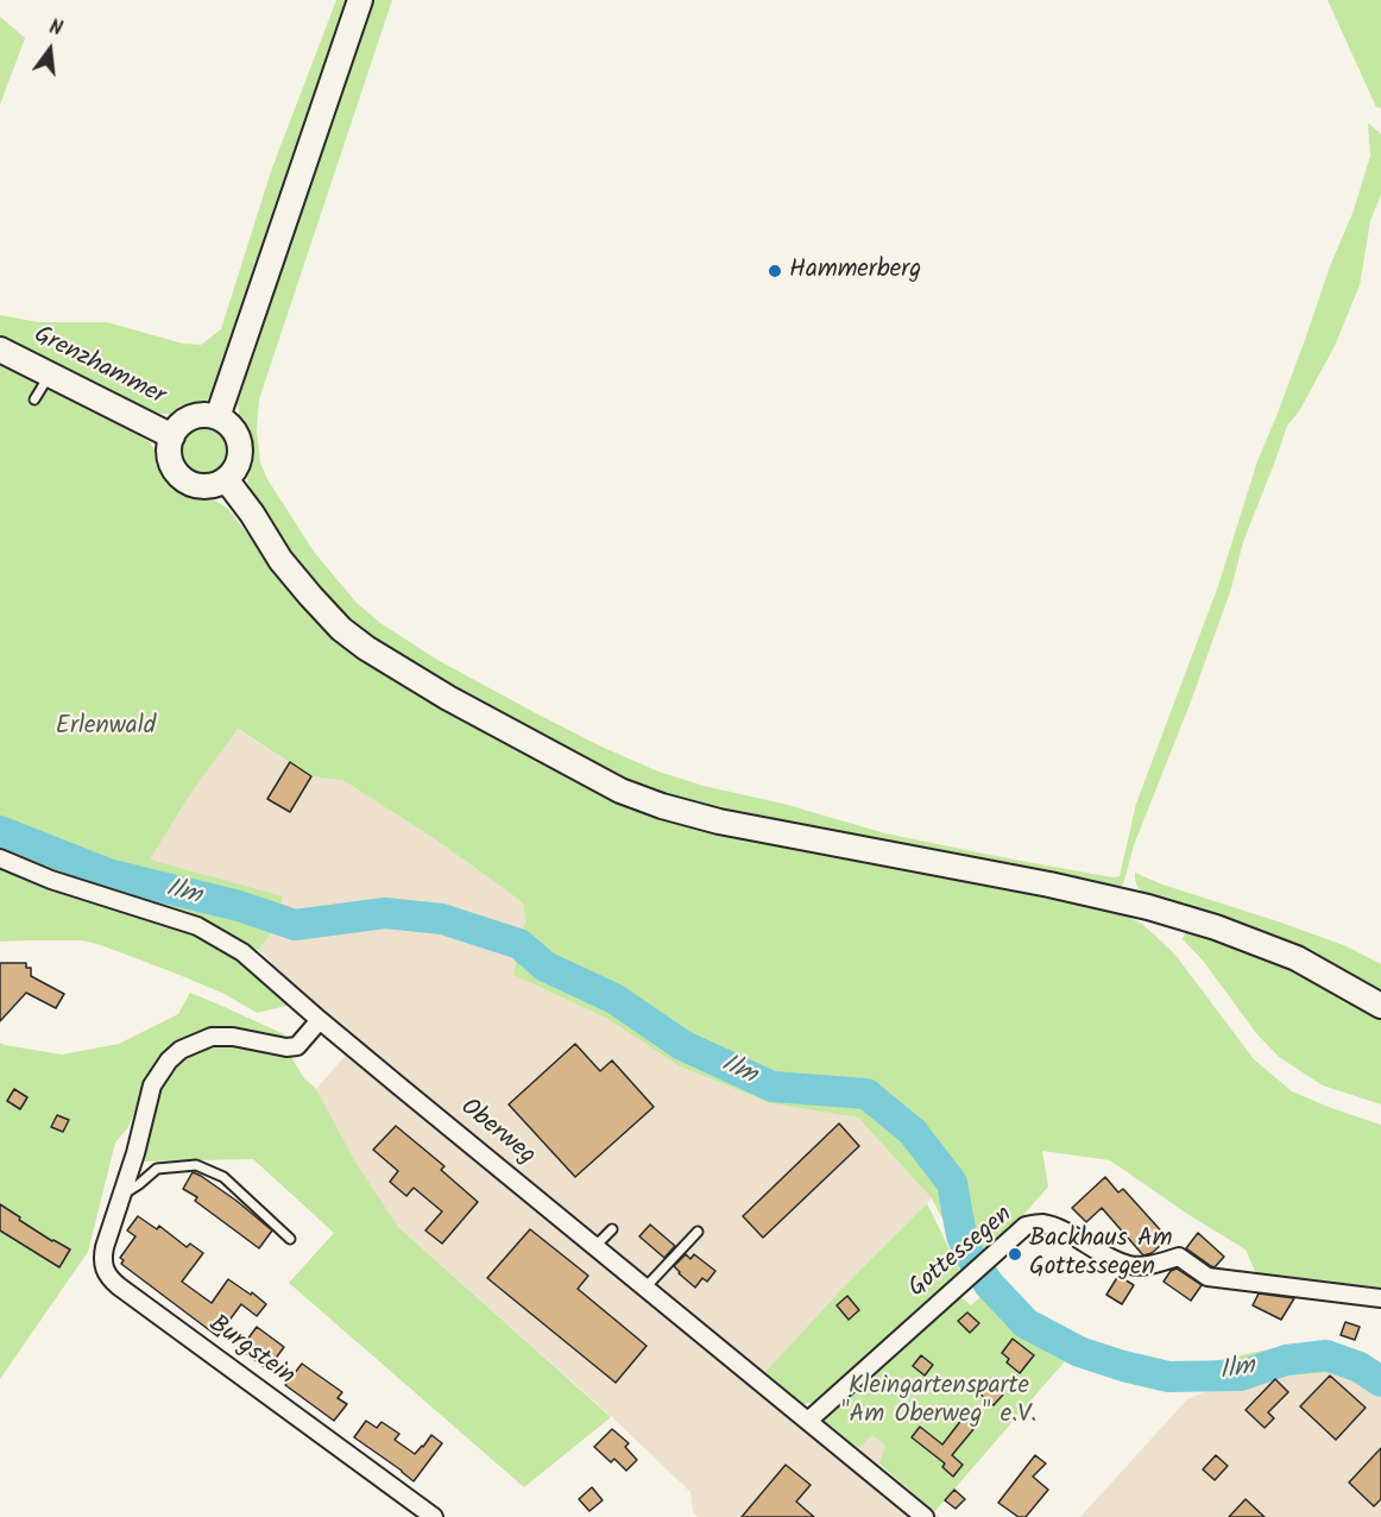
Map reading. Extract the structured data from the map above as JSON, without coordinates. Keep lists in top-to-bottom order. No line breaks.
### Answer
{"streets":{"main road":["Grenzhammer"],"street":["Oberweg","Gottessegen","Burgstein"]},"crossings":[["Oberweg","Gottessegen"],["Oberweg","Burgstein"]],"water":["Ilm"],"parks":["Erlenwald","Kleingartensparte \"Am Oberweg\" e.V."],"places":["Hammerberg","Backhaus Am Gottessegen"],"north":"top"}
